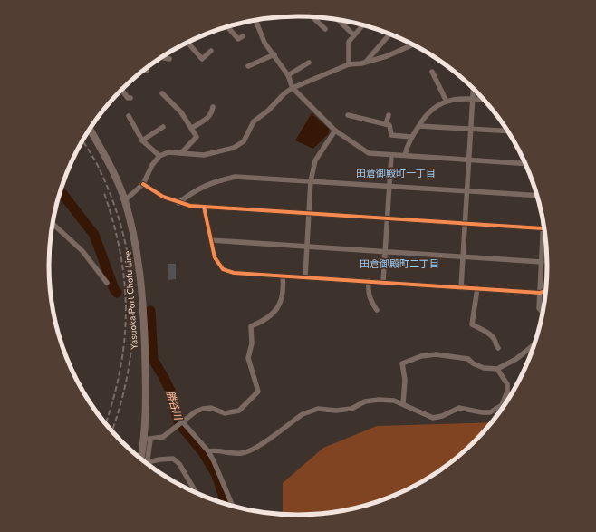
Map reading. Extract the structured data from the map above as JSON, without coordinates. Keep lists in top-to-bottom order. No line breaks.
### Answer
{"streets":{"main road":["Yasuoka Port Chofu Line"]},"districts":["田倉御殿町一丁目","田倉御殿町二丁目"],"water":["勝谷川"]}
